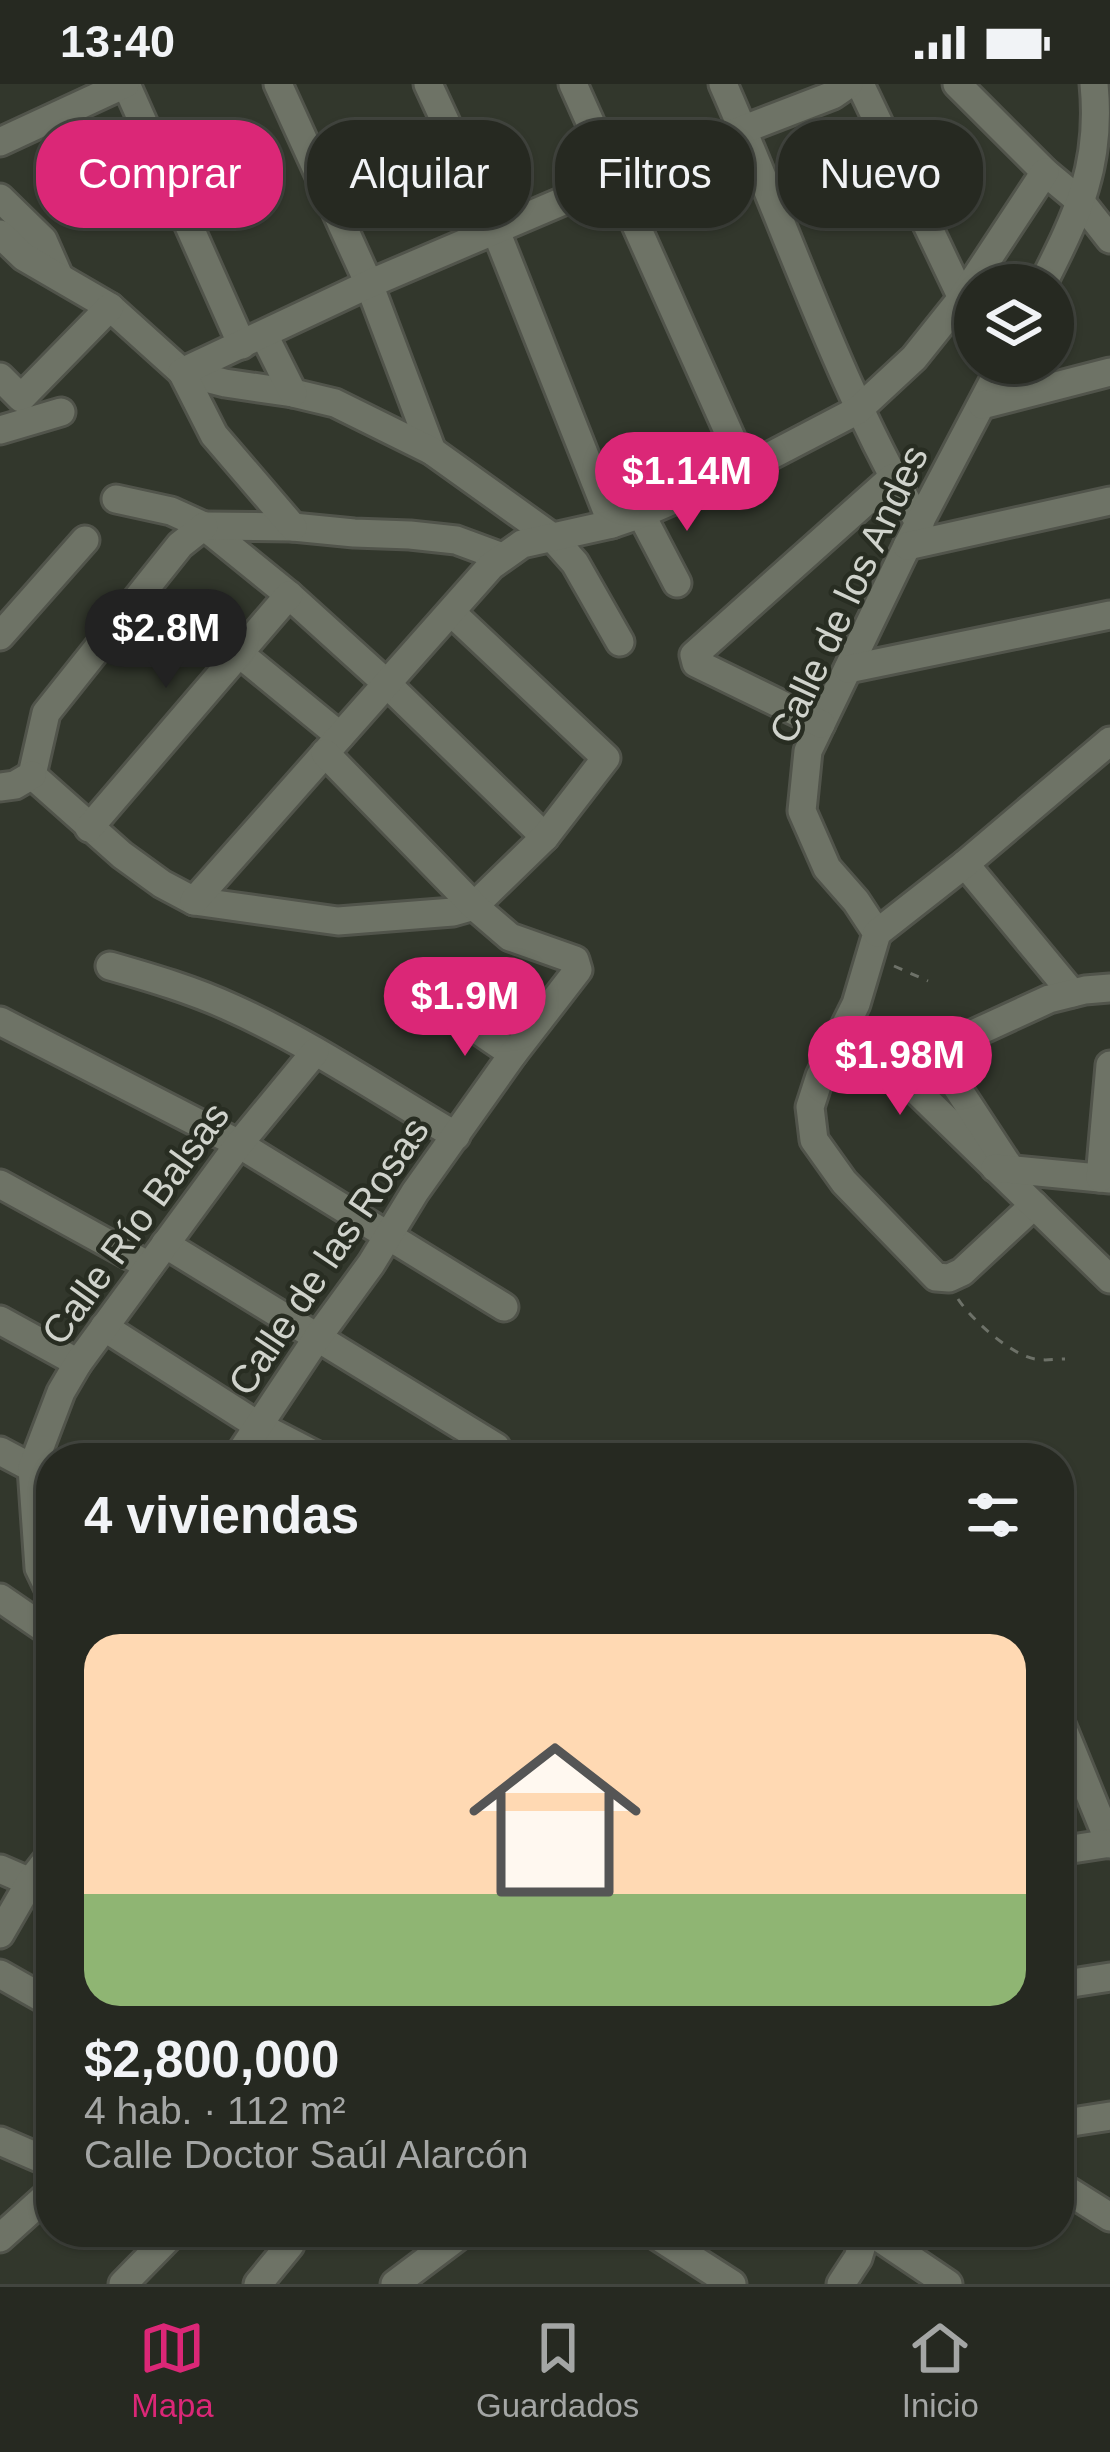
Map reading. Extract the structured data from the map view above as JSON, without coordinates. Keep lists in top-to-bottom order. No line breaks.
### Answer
{"streets":{"street":["Calle de los Andes","Calle Río Balsas","Calle de las Rosas"]},"page":{"status":"13:40","chip":["Comprar","Alquilar","Filtros","Nuevo"],"price":["$1.14M","$2.8M","$1.9M","$1.98M"],"heading":"4 viviendas","list":[{"name":"$2,800,000","note":"4 hab. · 112 m² · Calle Doctor Saúl Alarcón"}],"tabs":["Mapa","Guardados","Inicio"]}}
